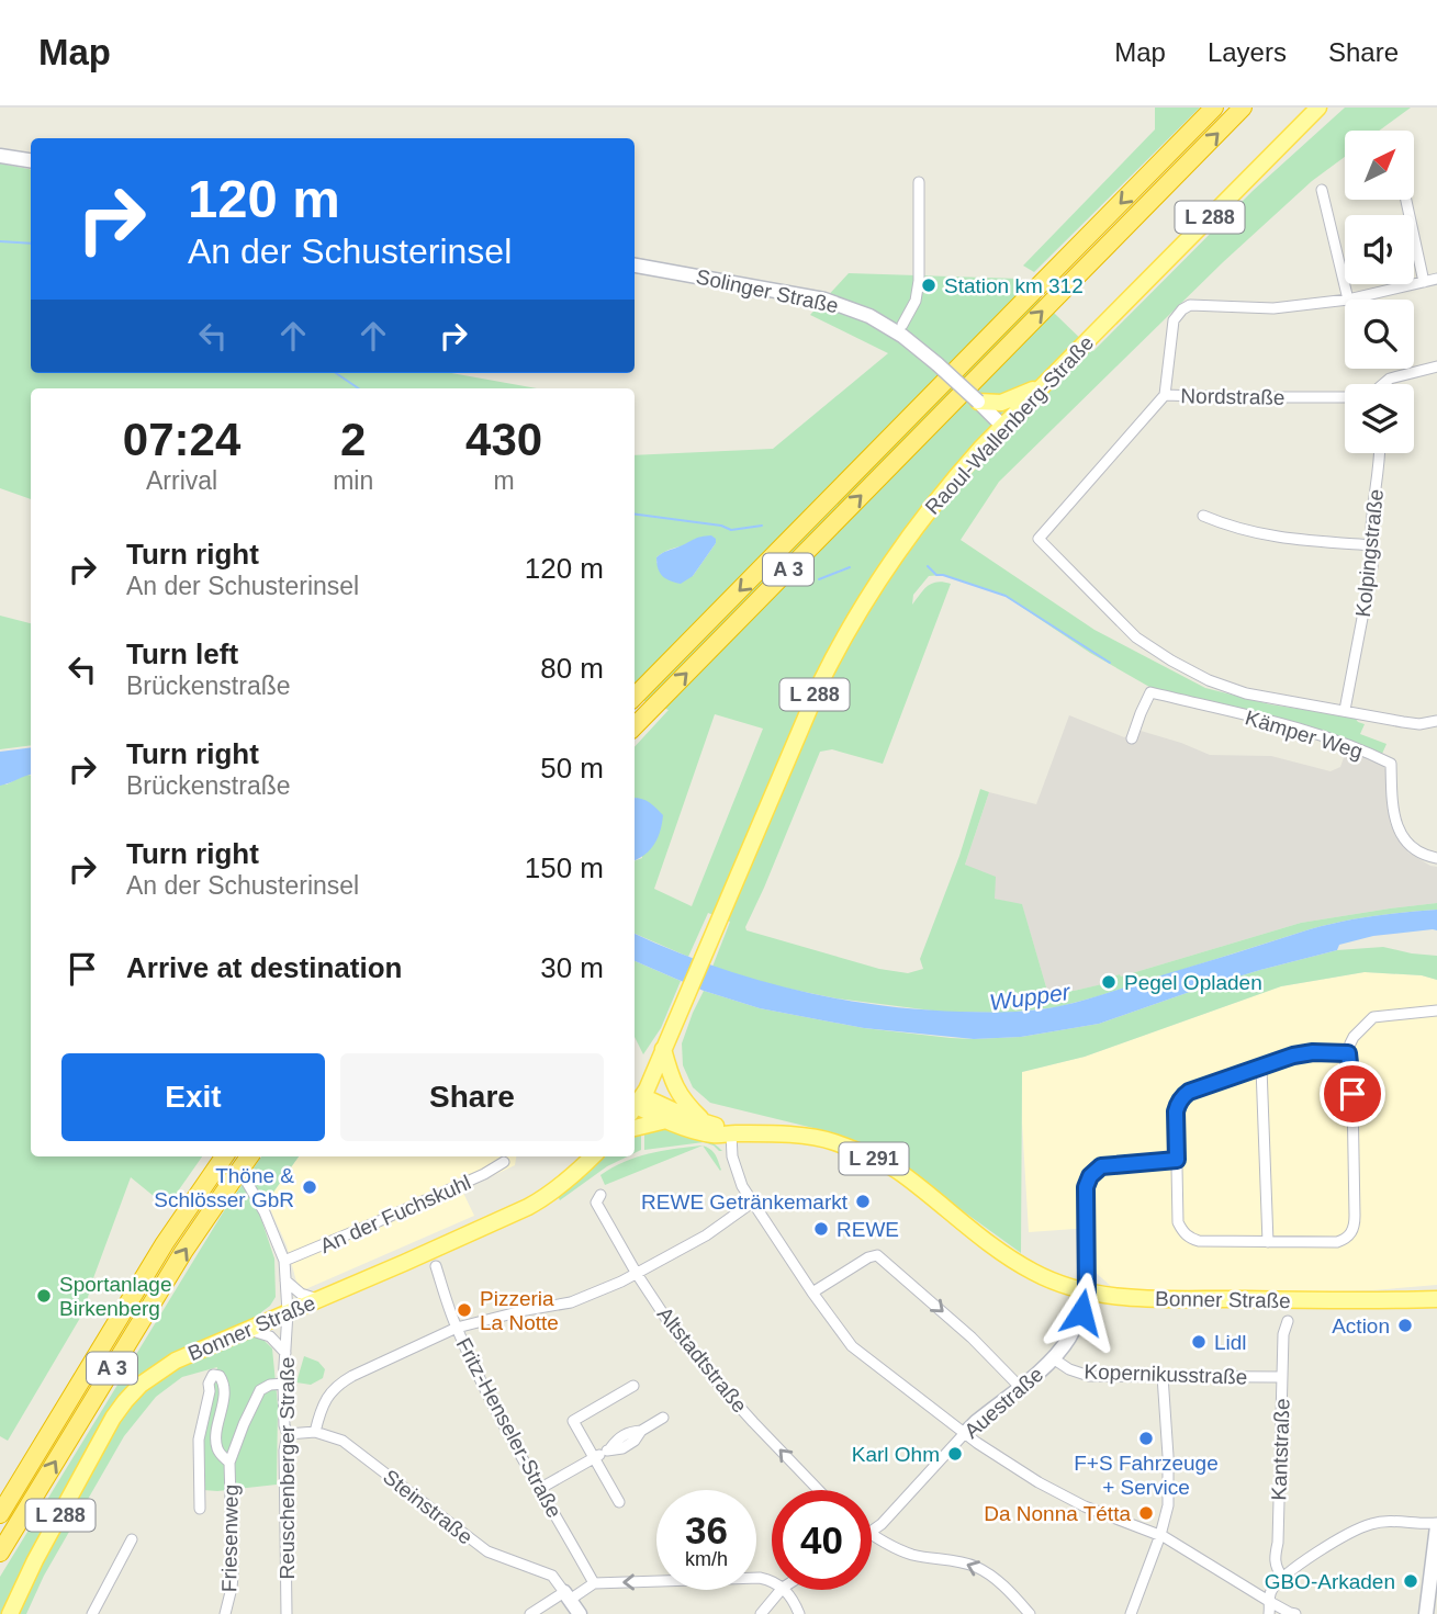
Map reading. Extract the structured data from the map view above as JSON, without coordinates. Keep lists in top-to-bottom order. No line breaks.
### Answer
{"streets":{"highway":["A 3"],"main road":["L 288","Solinger Straße","Raoul-Wallenberg-Straße","L 291","Bonner Straße","Auestraße"],"street":["Nordstraße","Kolpingstraße","Kämper Weg","An der Fuchskuhl","Altstadtstraße","Kopernikusstraße","Fritz-Henseler-Straße","Kantstraße","Reuschenberger Straße","Steinstraße","Friesenweg"]},"crossings":[["L 288","Raoul-Wallenberg-Straße"],["L 288","Bonner Straße"],["Solinger Straße","Raoul-Wallenberg-Straße"],["Nordstraße","Kolpingstraße"],["A 3","Reuschenberger Straße"],["An der Fuchskuhl","Reuschenberger Straße"],["Bonner Straße","Auestraße"],["Bonner Straße","Reuschenberger Straße"],["Kopernikusstraße","Auestraße"],["Kopernikusstraße","Kantstraße"],["Reuschenberger Straße","Steinstraße"],["Reuschenberger Straße","Friesenweg"]],"one_way":["Altstadtstraße"],"water":["Wupper"],"places":["Station km 312","Pegel Opladen","Thöne & Schlösser GbR","REWE Getränkemarkt","REWE","Sportanlage Birkenberg","Pizzeria La Notte","Action","Lidl","F+S Fahrzeuge + Service","Karl Ohm","Da Nonna Tétta","GBO-Arkaden"],"north":"top right","page":{"header":"Map","nav":["Map","Layers","Share"],"turn":["120 m","An der Schusterinsel"],"eta":["07:24","Arrival","2","min","430","m"],"list":[{"name":"Turn right","note":"An der Schusterinsel","value":"120 m"},{"name":"Turn left","note":"Brückenstraße","value":"80 m"},{"name":"Turn right","note":"Brückenstraße","value":"50 m"},{"name":"Turn right","note":"An der Schusterinsel","value":"150 m"},{"name":"Arrive at destination","value":"30 m"}],"buttons":["Exit","Share"],"speed":"36 km/h","limit":"40"}}
